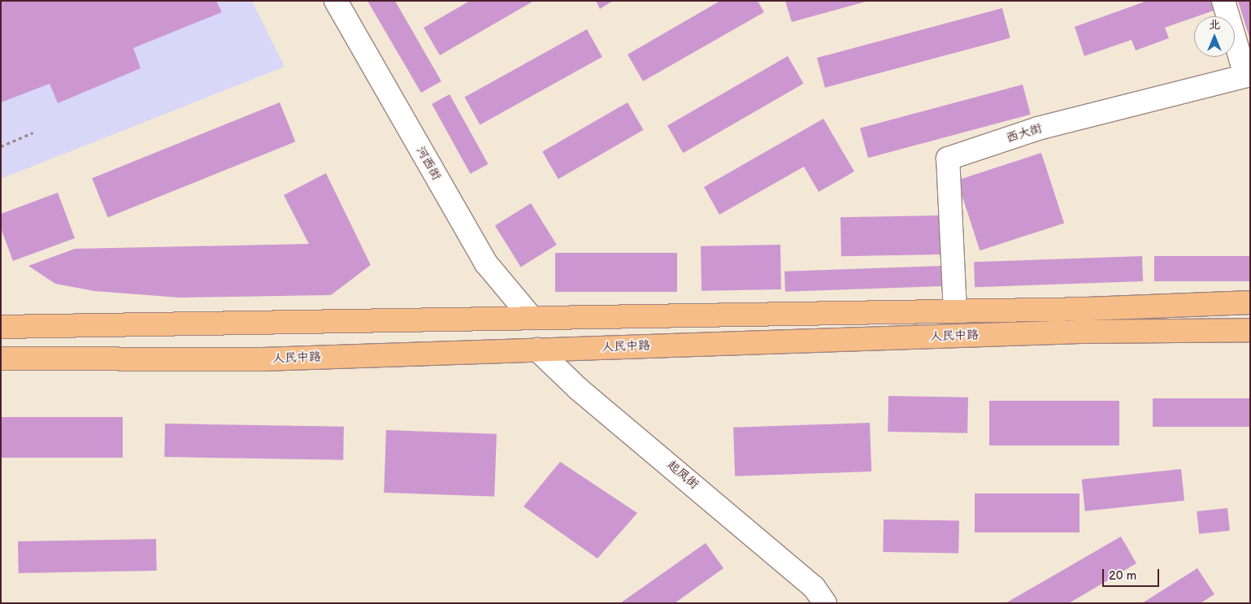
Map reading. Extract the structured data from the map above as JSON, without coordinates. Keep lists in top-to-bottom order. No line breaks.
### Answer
{"streets":{"main road":["人民中路"],"street":["西大街","河西街","起凤街"]},"crossings":[["西大街","人民中路"],["河西街","人民中路"],["人民中路","起凤街"]],"scale_bar":"20 m","north":"top"}
